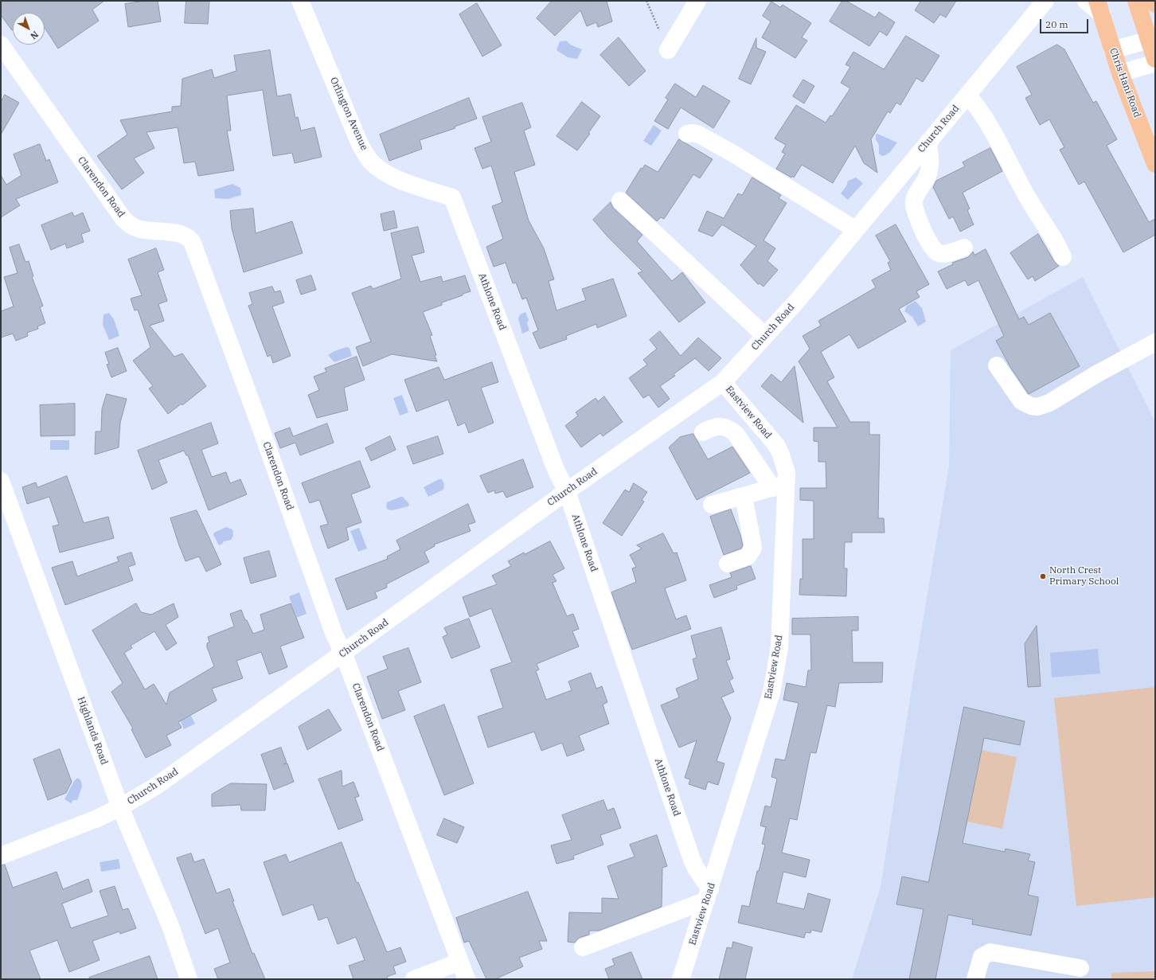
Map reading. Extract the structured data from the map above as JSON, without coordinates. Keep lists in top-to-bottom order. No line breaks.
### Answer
{"streets":{"main road":["Chris Hani Road"],"street":["Orlington Avenue","Church Road","Clarendon Road","Athlone Road","Eastview Road","Highlands Road"]},"crossings":[["Orlington Avenue","Athlone Road"],["Church Road","Clarendon Road"],["Church Road","Athlone Road"],["Church Road","Eastview Road"],["Church Road","Highlands Road"],["Athlone Road","Eastview Road"]],"places":["North Crest Primary School"],"scale_bar":"20 m","north":"bottom right"}
